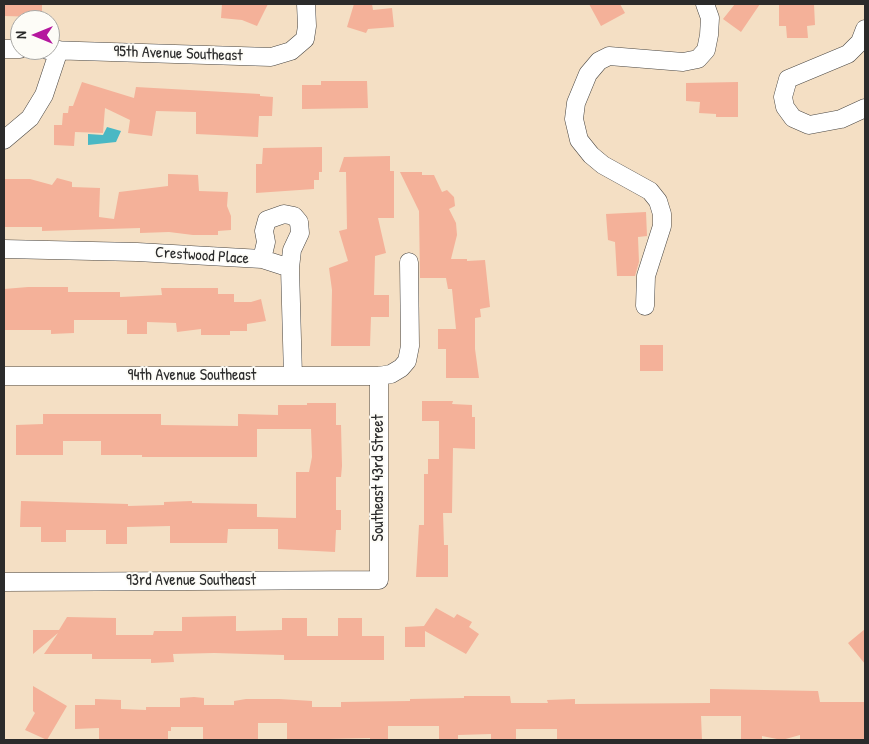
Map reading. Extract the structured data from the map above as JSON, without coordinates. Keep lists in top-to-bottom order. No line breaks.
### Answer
{"streets":{"street":["95th Avenue Southeast","Crestwood Place","94th Avenue Southeast","Southeast 43rd Street","93rd Avenue Southeast"]},"crossings":[["94th Avenue Southeast","Southeast 43rd Street"],["Southeast 43rd Street","93rd Avenue Southeast"]],"north":"left"}
